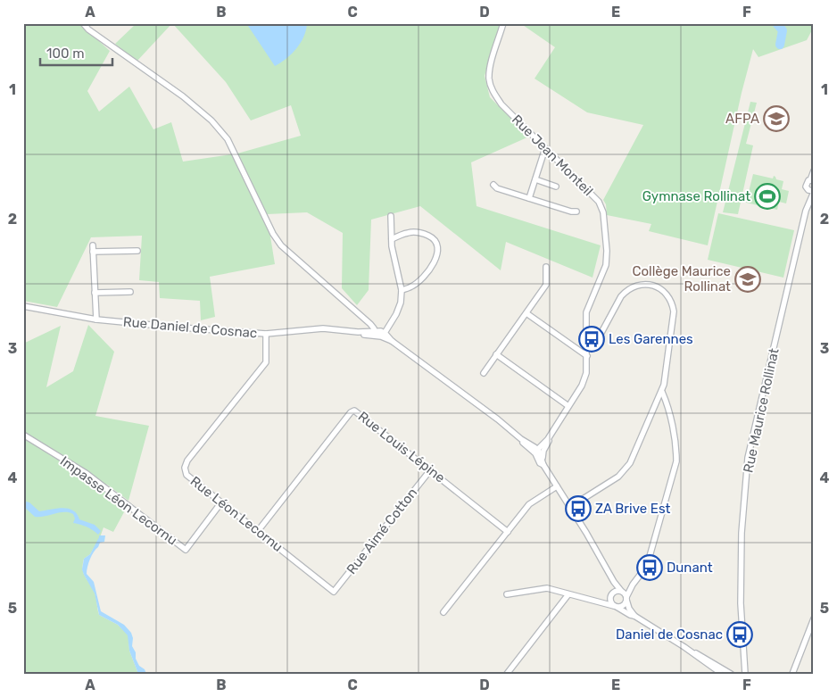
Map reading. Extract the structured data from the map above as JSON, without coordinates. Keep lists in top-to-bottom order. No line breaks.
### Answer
{"streets":{"street":["Rue Jean Monteil","Rue Daniel de Cosnac","Rue Maurice Rollinat","Rue Louis Lépine","Impasse Léon Lecornu","Rue Léon Lecornu","Rue Aimé Cotton"]},"crossings":[["Rue Daniel de Cosnac","Rue Léon Lecornu"],["Rue Louis Lépine","Rue Léon Lecornu"],["Rue Louis Lépine","Rue Aimé Cotton"],["Impasse Léon Lecornu","Rue Léon Lecornu"],["Rue Léon Lecornu","Rue Aimé Cotton"]],"places":{"school or university":["AFPA","Collège Maurice Rollinat"],"sports":["Gymnase Rollinat"],"bus stop":["Les Garennes","ZA Brive Est","Dunant","Daniel de Cosnac"]},"scale_bar":"100 m","grid":{"columns":["A","B","C","D","E","F"],"rows":["1","2","3","4","5"]}}
